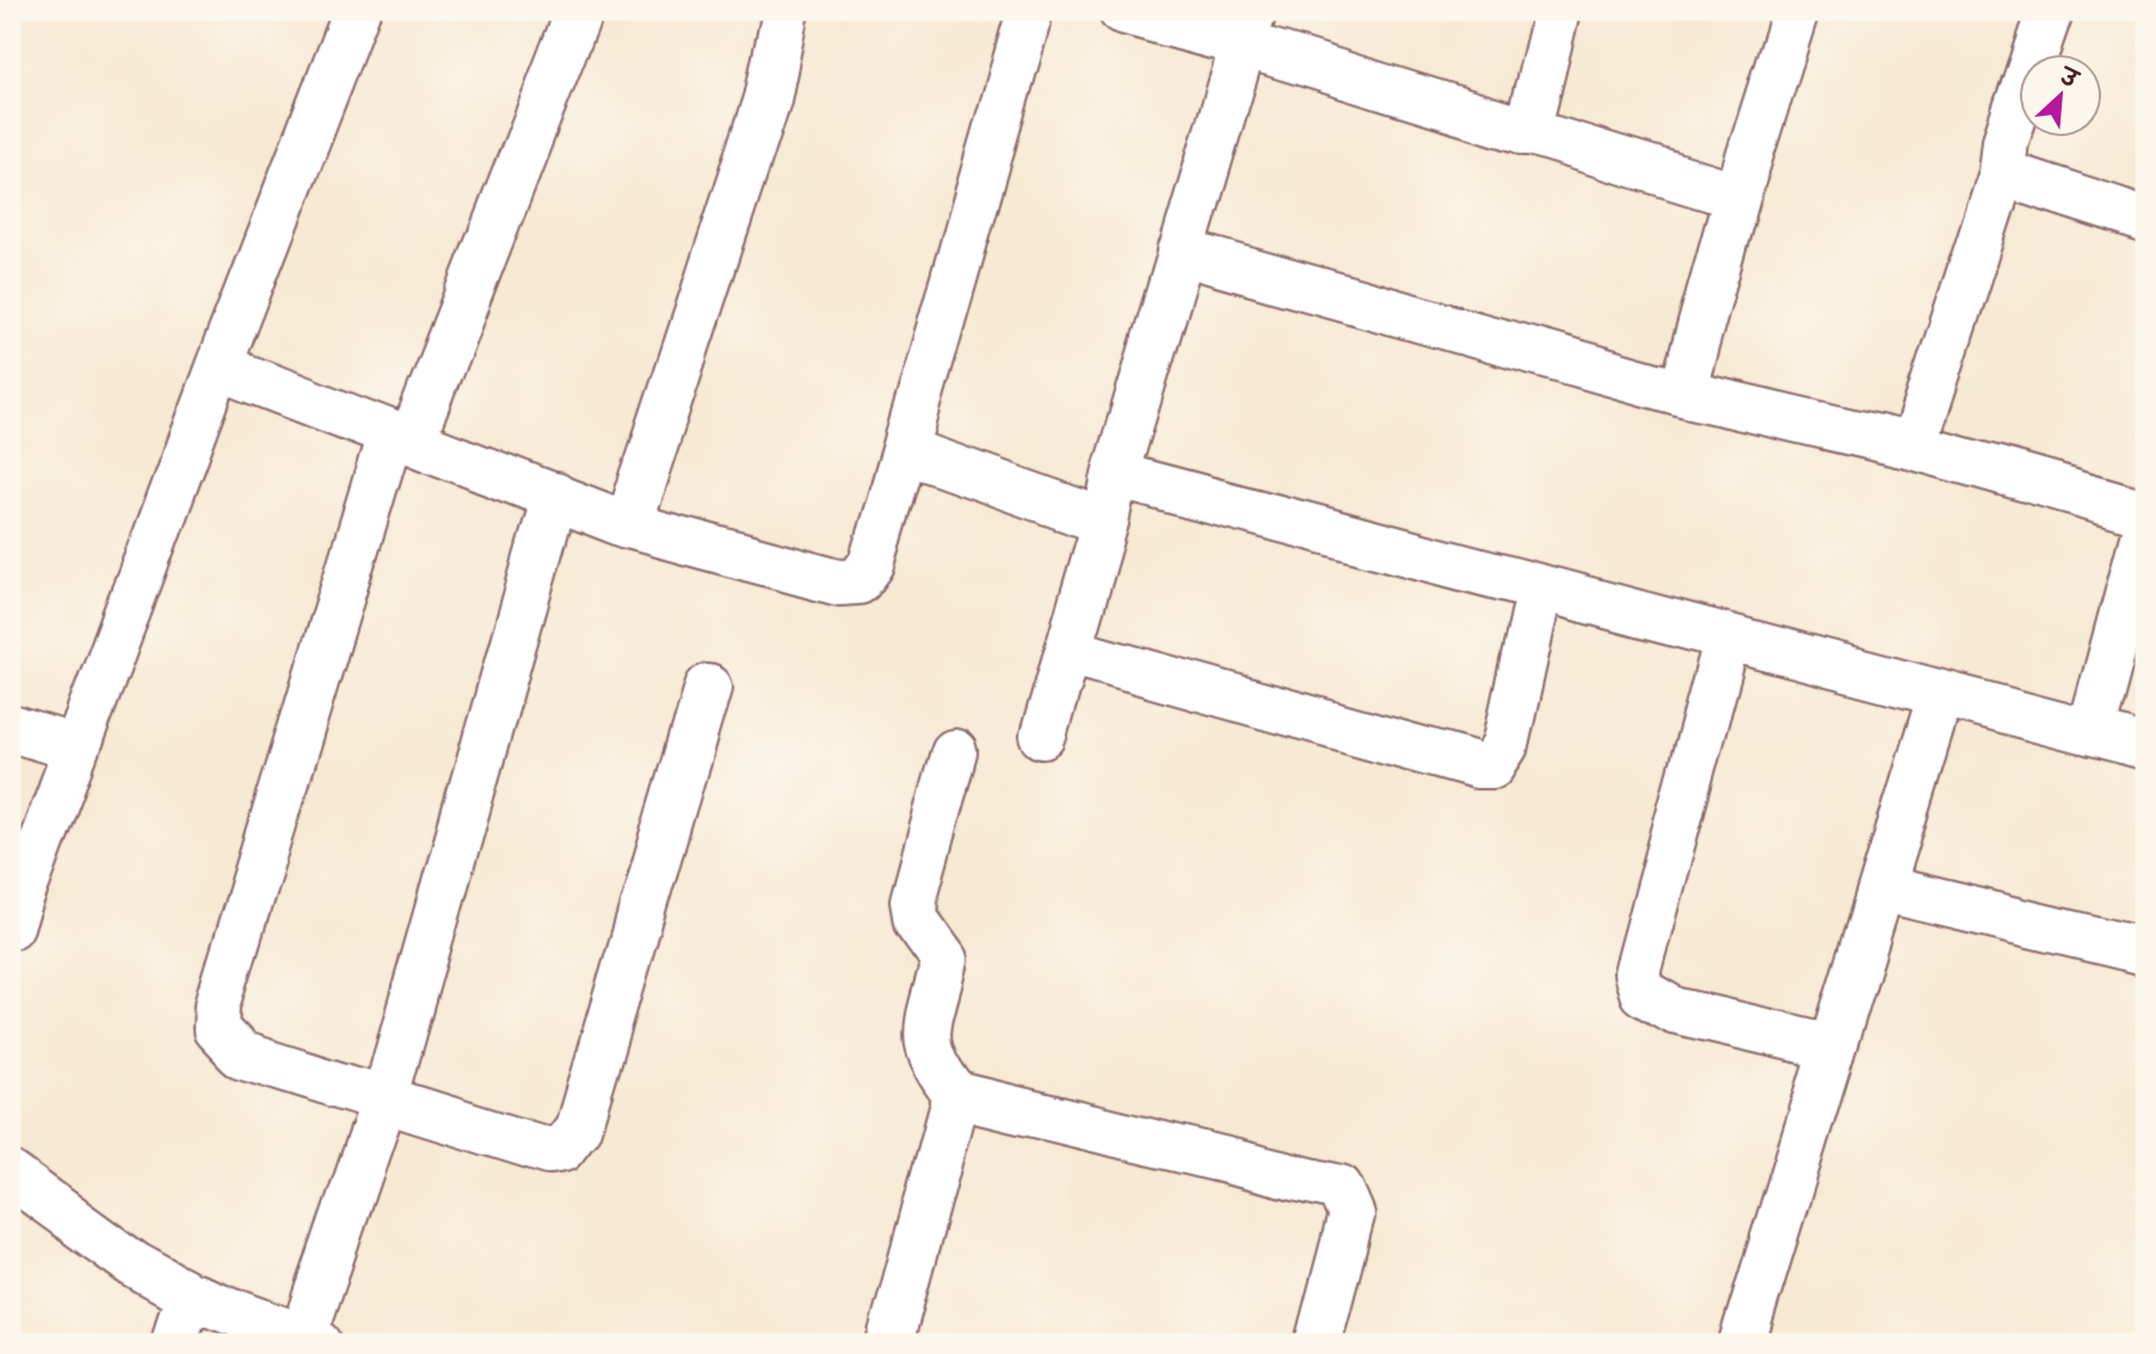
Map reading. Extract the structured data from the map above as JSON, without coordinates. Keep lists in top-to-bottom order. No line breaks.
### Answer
{"north":"top right"}
